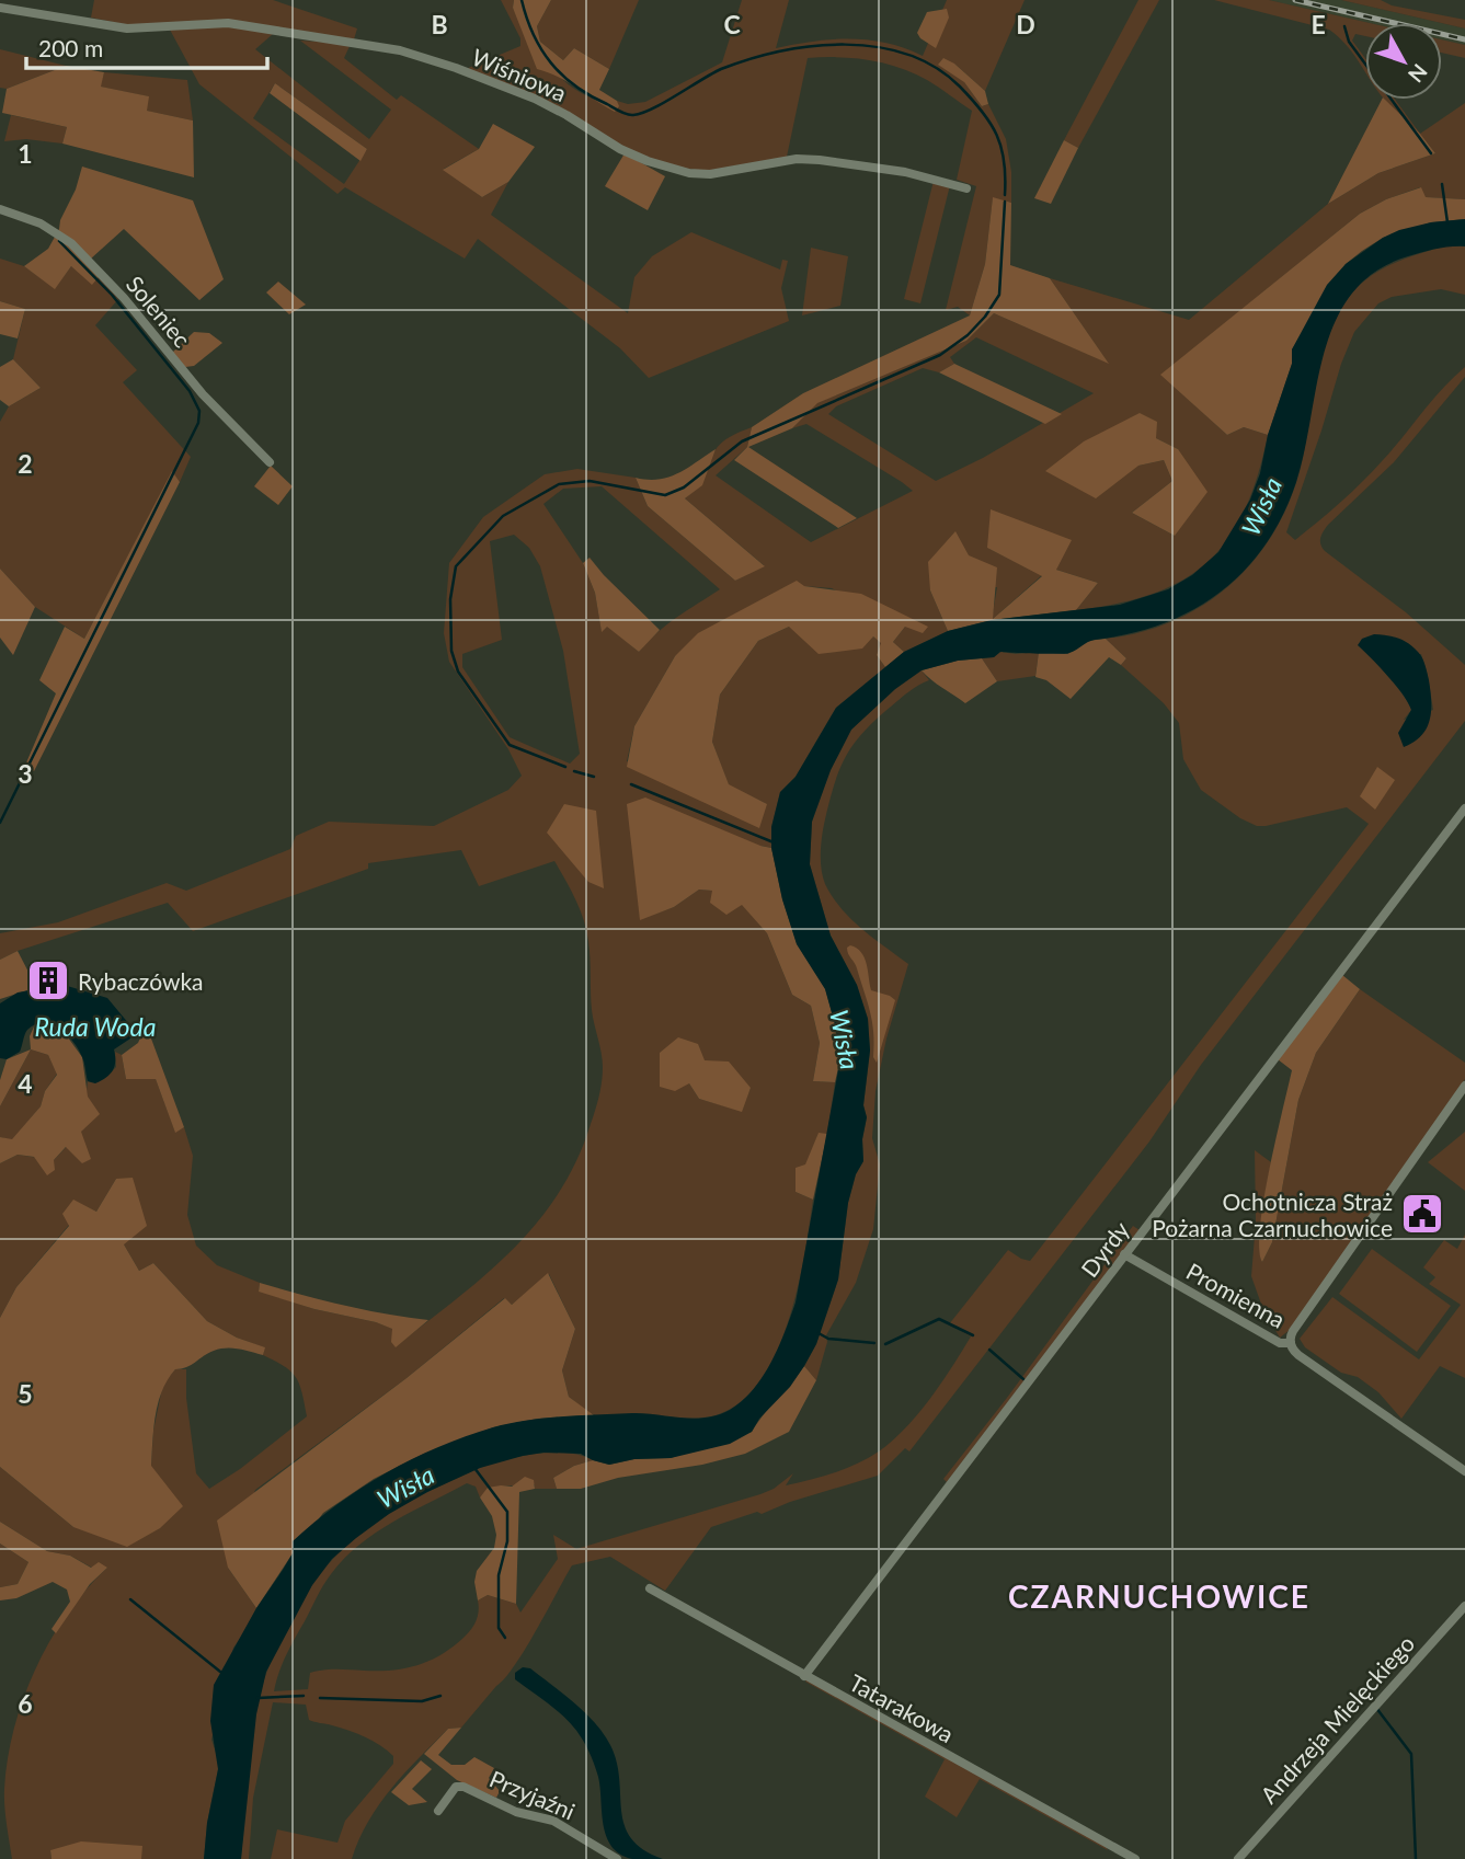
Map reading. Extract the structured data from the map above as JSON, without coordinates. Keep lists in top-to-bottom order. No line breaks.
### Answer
{"streets":{"street":["Wiśniowa","Soleniec","Dyrdy","Promienna","Tatarakowa","Andrzeja Mielęckiego","Przyjaźni"]},"crossings":[["Dyrdy","Promienna"],["Dyrdy","Tatarakowa"]],"districts":["CZARNUCHOWICE"],"water":["Wisła","Ruda Woda"],"places":{"building":["Rybaczówka"],"public building":["Ochotnicza Straż Pożarna Czarnuchowice"]},"scale_bar":"200 m","north":"bottom right","grid":{"columns":["B","C","D","E"],"rows":["1","2","3","4","5","6"]}}
